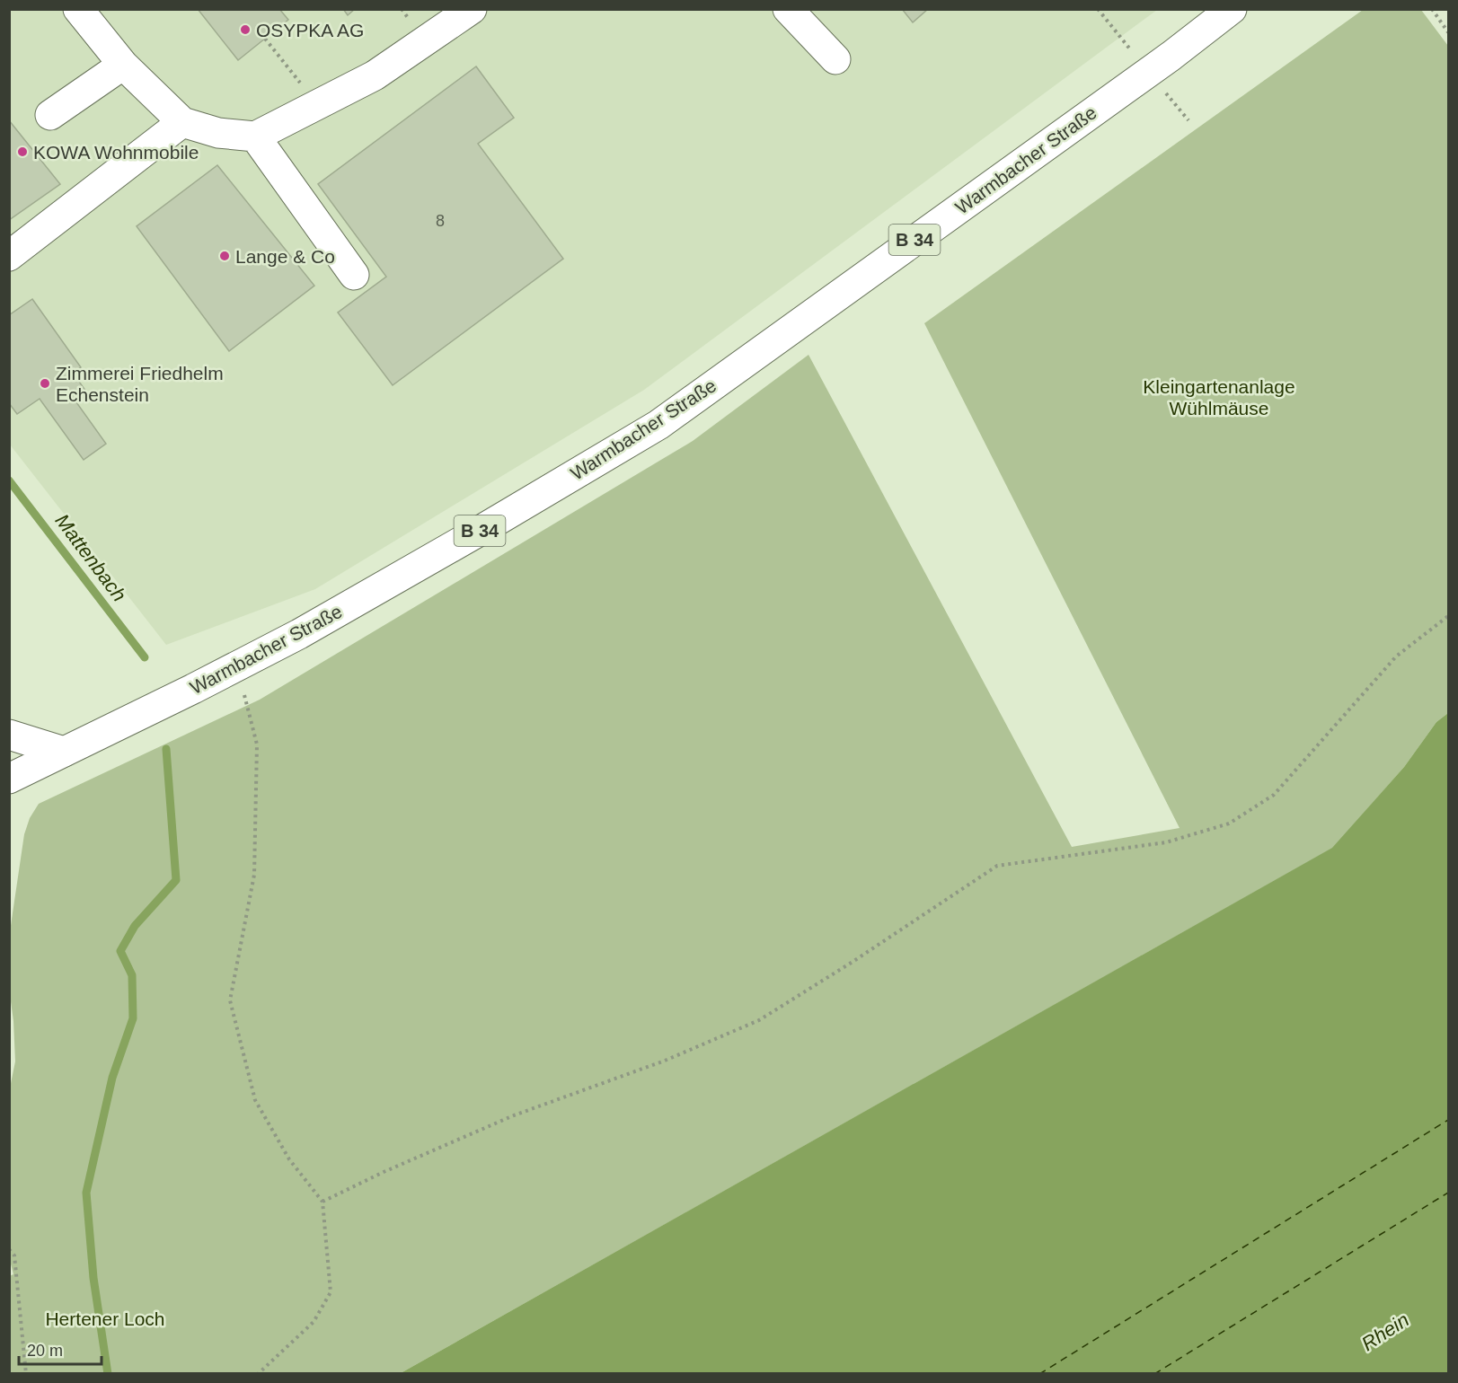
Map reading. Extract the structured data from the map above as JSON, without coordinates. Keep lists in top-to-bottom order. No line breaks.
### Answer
{"streets":{"main road":["Warmbacher Straße","B 34"]},"water":["Mattenbach","Rhein"],"parks":["Kleingartenanlage Wühlmäuse","Hertener Loch"],"places":["OSYPKA AG","KOWA Wohnmobile","Lange & Co","Zimmerei Friedhelm Echenstein"],"house_numbers":["8"],"scale_bar":"20 m"}
